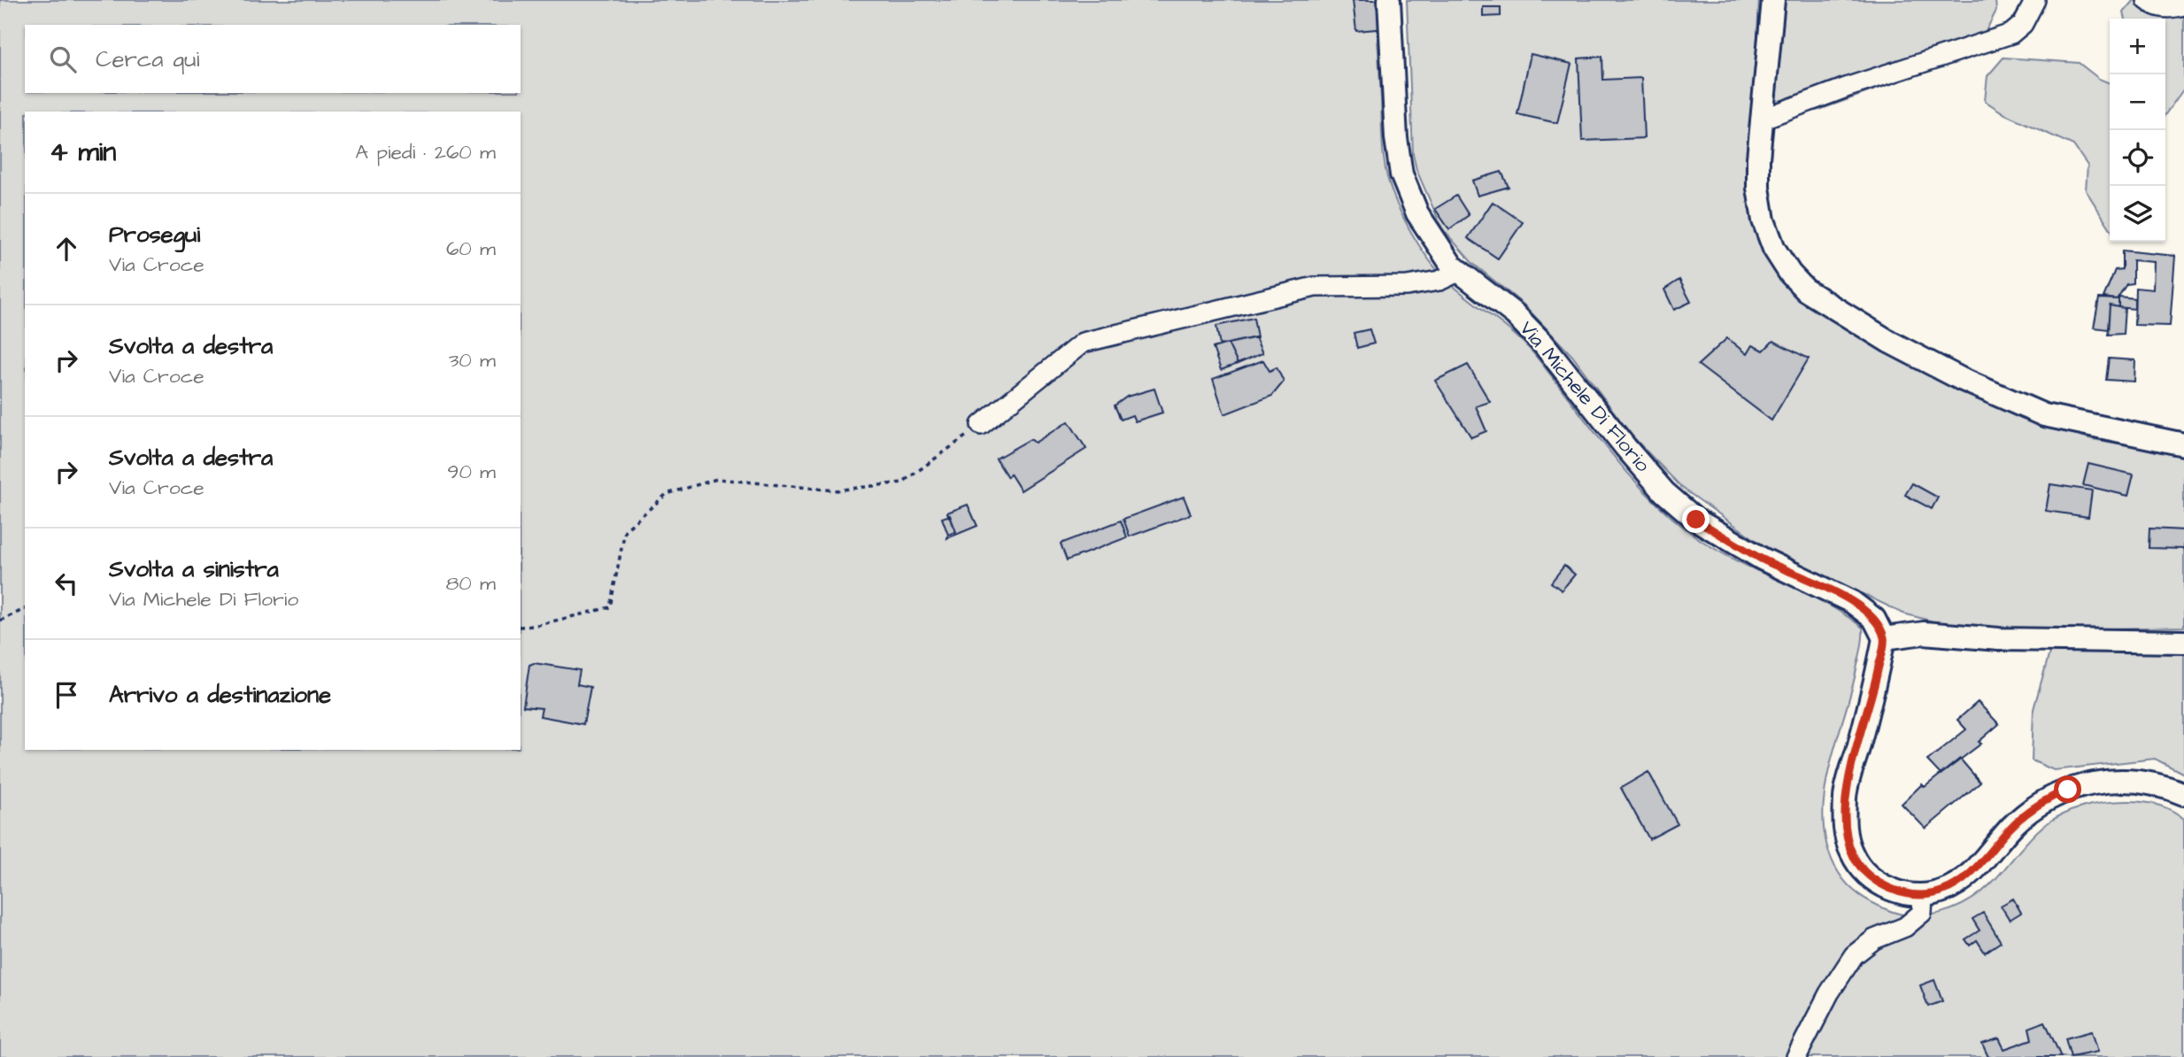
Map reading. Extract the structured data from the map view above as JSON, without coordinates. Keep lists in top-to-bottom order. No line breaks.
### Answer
{"streets":{"street":["Via Michele Di Florio"]},"page":{"map_buttons":["+","−"],"search":"Cerca qui","heading":["4 min","A piedi · 260 m"],"list":[["Prosegui","Via Croce","60 m"],["Svolta a destra","Via Croce","30 m"],["Svolta a destra","Via Croce","90 m"],["Svolta a sinistra","Via Michele Di Florio","80 m"],"Arrivo a destinazione"]}}
